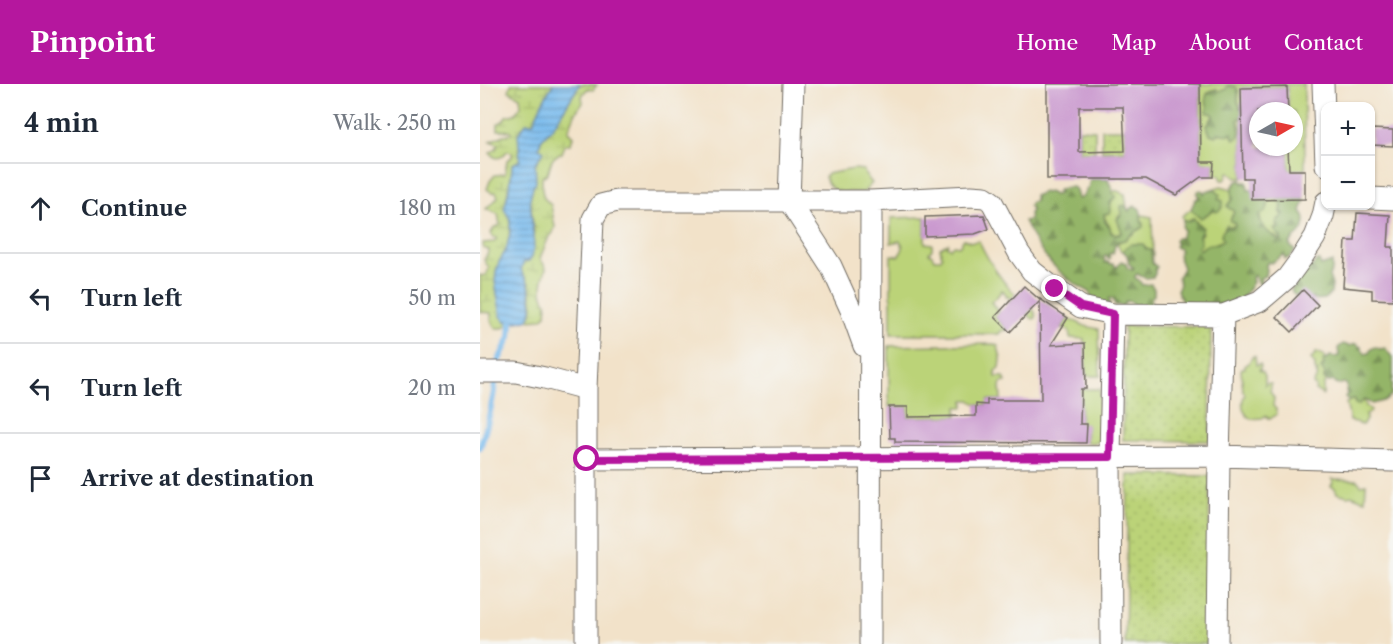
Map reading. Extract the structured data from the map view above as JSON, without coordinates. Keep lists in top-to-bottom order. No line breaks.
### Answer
{"north":"right","page":{"header":"Pinpoint","nav":["Home","Map","About","Contact"],"heading":["4 min","Walk · 250 m"],"map_buttons":["+","−"],"list":[["Continue","180 m"],["Turn left","50 m"],["Turn left","20 m"],"Arrive at destination"]}}
